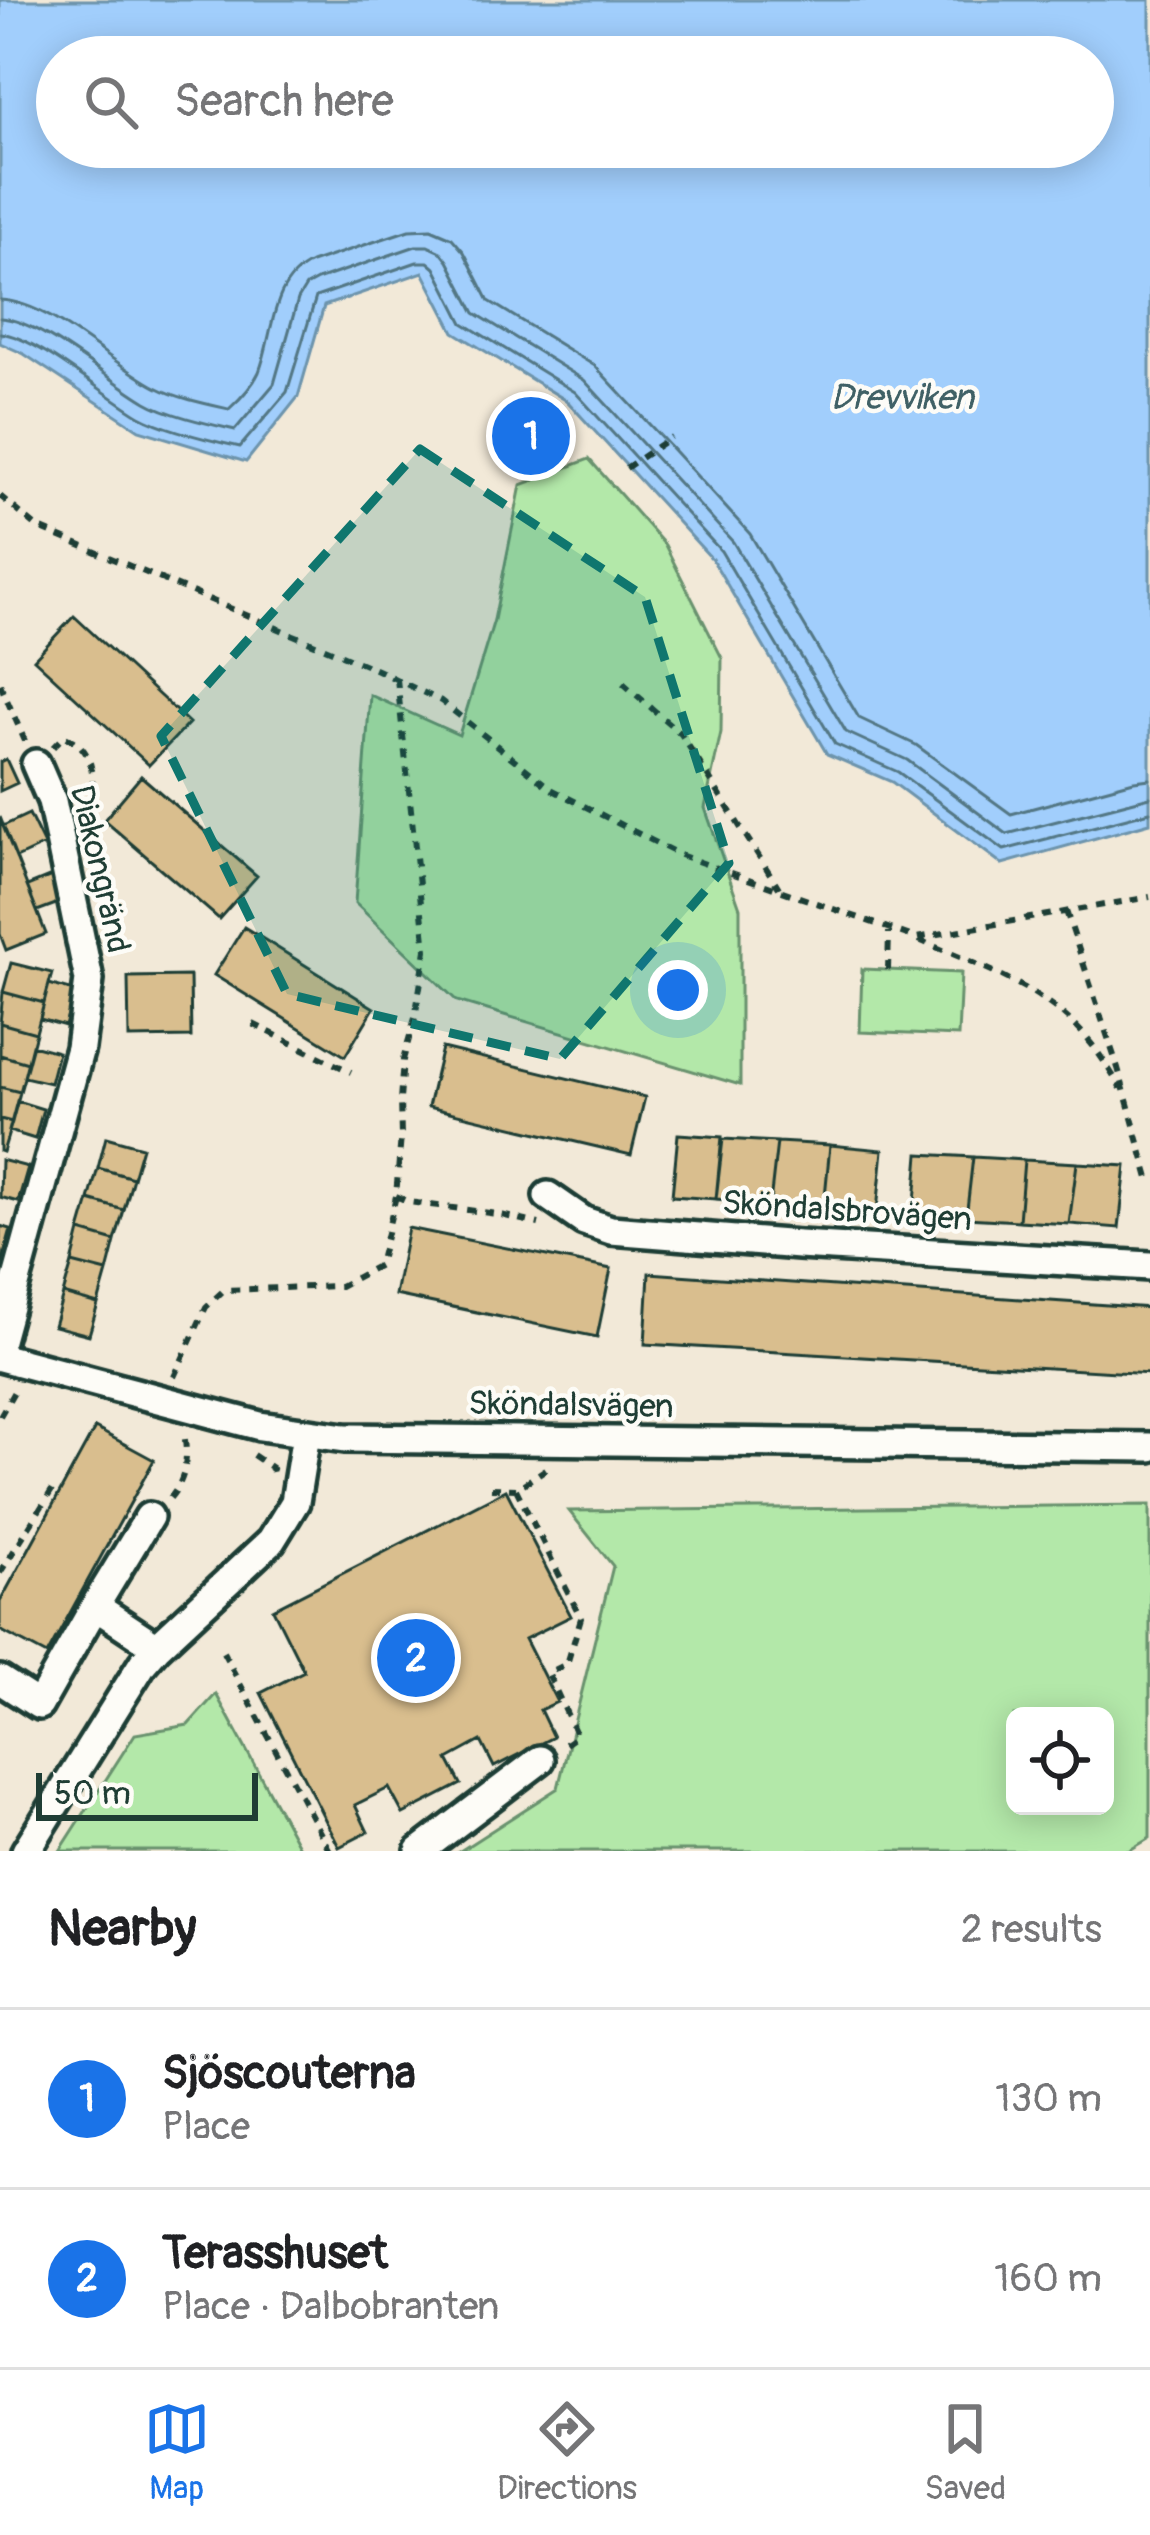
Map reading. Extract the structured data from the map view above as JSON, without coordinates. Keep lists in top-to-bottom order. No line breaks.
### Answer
{"streets":{"street":["Diakongränd","Sköndalsbrovägen","Sköndalsvägen"]},"water":["Drevviken"],"scale_bar":"50 m","page":{"search":"Search here","pins":["1","2"],"scale":"50 m","heading":["Nearby","2 results"],"list":[{"mark":"1","name":"Sjöscouterna","note":"Place","value":"130 m"},{"mark":"2","name":"Terasshuset","note":"Place · Dalbobranten","value":"160 m"}],"nav":["Map","Directions","Saved"]}}
